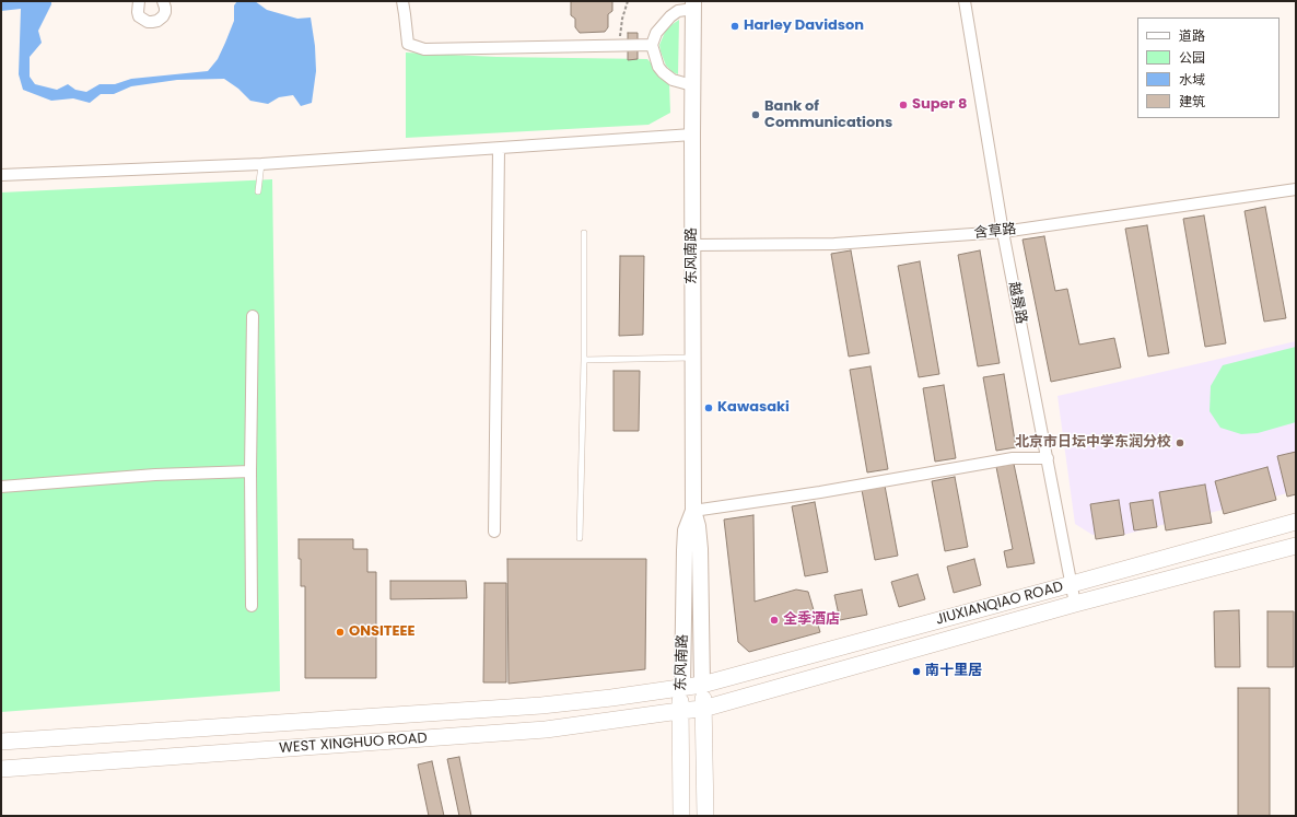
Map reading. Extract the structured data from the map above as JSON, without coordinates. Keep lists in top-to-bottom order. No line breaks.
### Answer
{"streets":{"main road":["东风南路","JIUXIANQIAO ROAD","WEST XINGHUO ROAD"],"street":["含草路","越景路"]},"crossings":[["含草路","东风南路"],["含草路","越景路"],["东风南路","JIUXIANQIAO ROAD"],["东风南路","WEST XINGHUO ROAD"],["越景路","JIUXIANQIAO ROAD"],["JIUXIANQIAO ROAD","WEST XINGHUO ROAD"]],"places":["Harley Davidson","Super 8","Bank of Communications","Kawasaki","北京市日坛中学东润分校","全季酒店","ONSITEEE","南十里居"],"legend":["道路","公园","水域","建筑"]}
